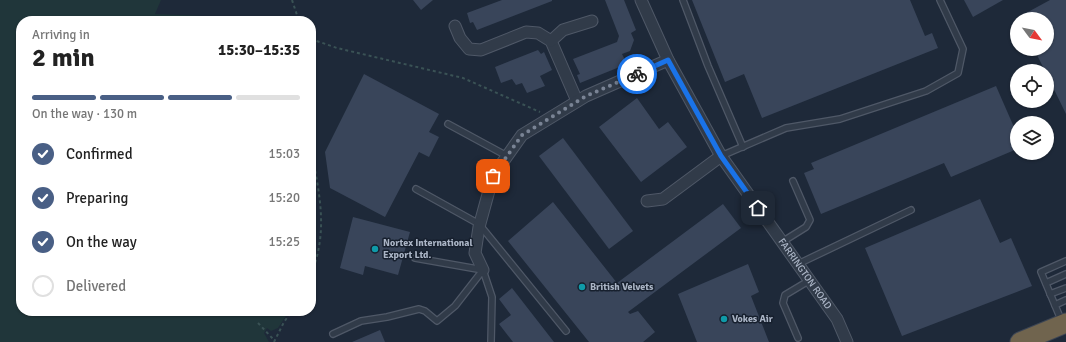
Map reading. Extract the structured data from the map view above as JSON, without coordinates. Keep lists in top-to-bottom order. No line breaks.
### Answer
{"streets":{"street":["FARRINGTON ROAD"]},"places":["Nortex International Export Ltd.","British Velvets","Vokes Air"],"north":"bottom right","page":{"heading":["2 min","Arriving in","15:30–15:35"],"bar":"On the way · 130 m","list":[["Confirmed","15:03"],["Preparing","15:20"],["On the way","15:25"],"Delivered"]}}
